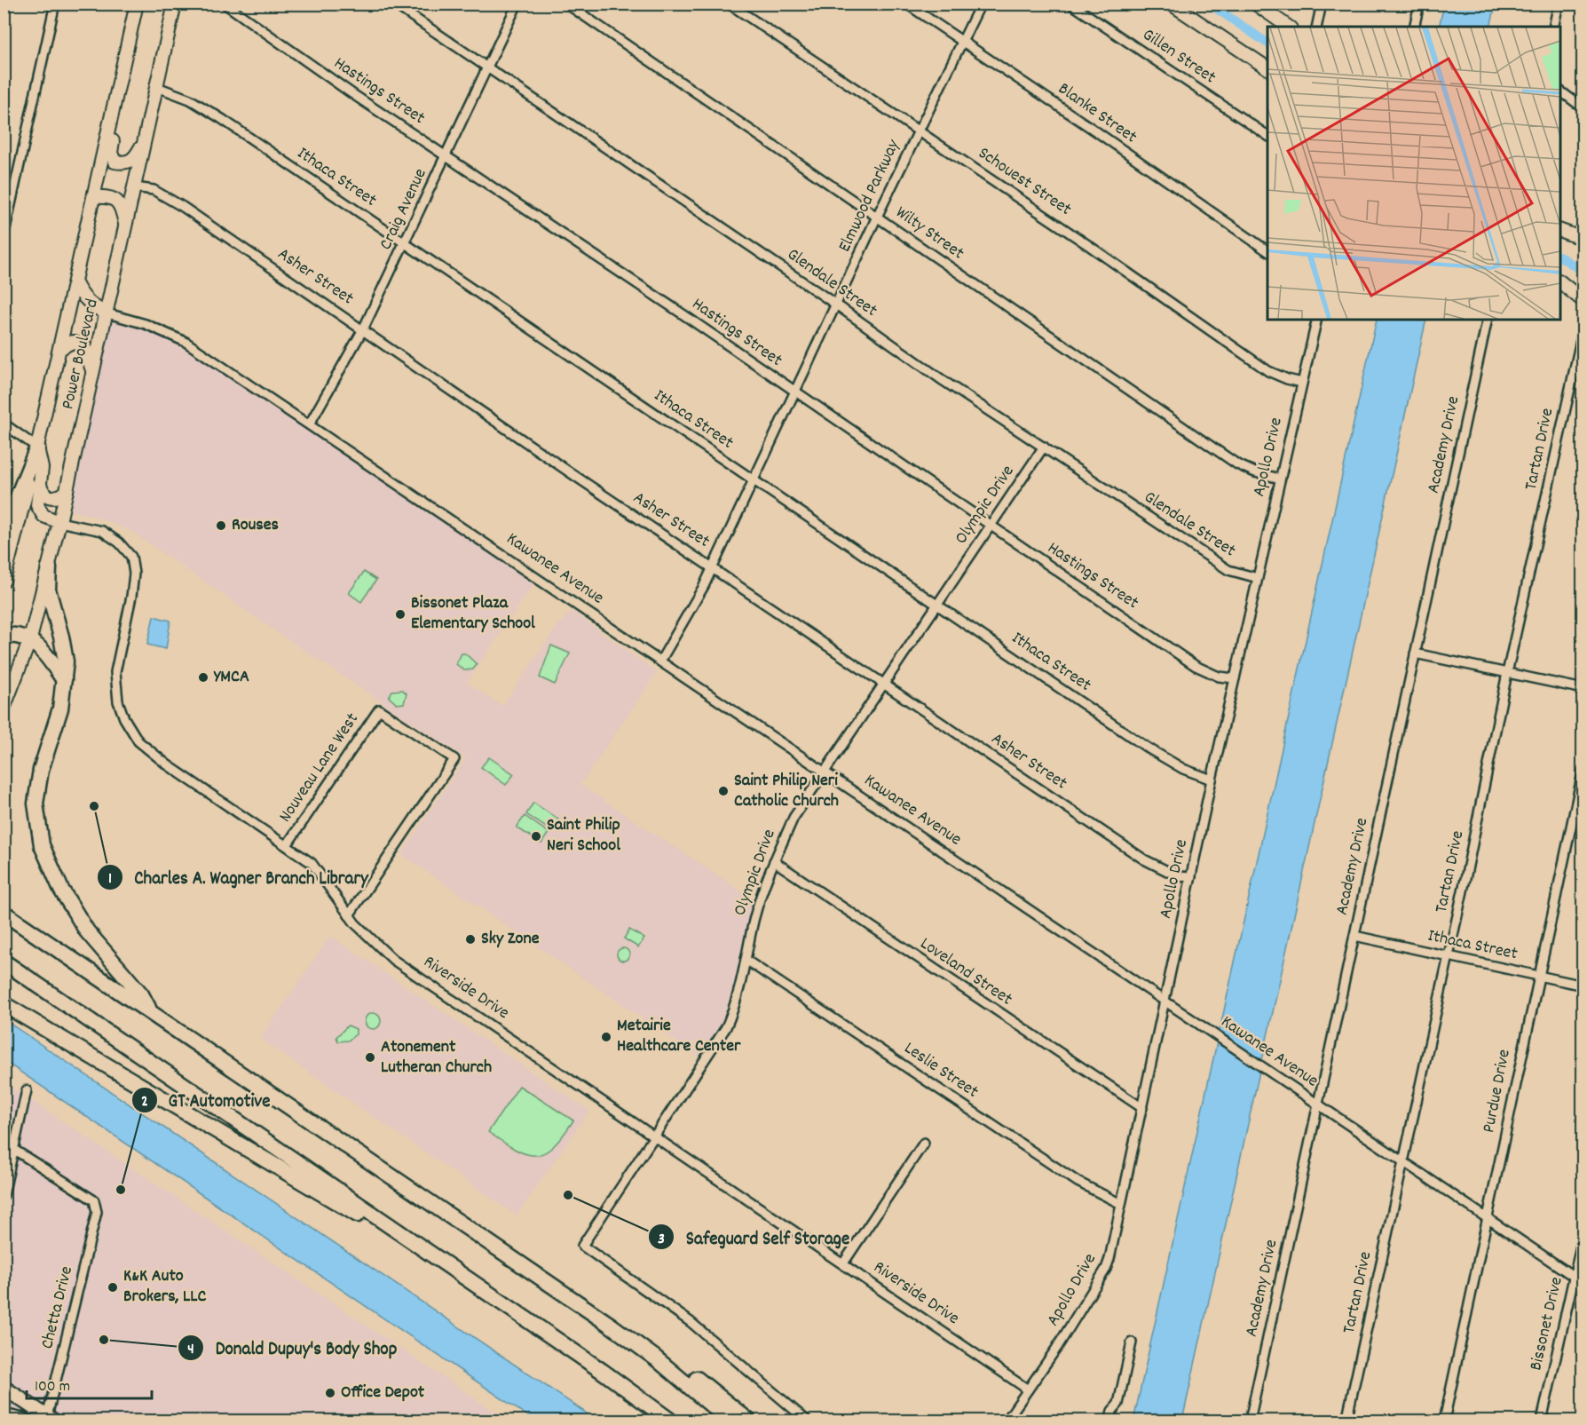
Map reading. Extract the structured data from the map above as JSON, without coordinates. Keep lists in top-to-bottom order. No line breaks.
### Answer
{"streets":{"main road":["Power Boulevard"],"street":["Gillen Street","Hastings Street","Blanke Street","Ithaca Street","Schouest Street","Elmwood Parkway","Craig Avenue","Wilty Street","Asher Street","Glendale Street","Academy Drive","Tartan Drive","Apollo Drive","Olympic Drive","Kawanee Avenue","Nouveau Lane West","Loveland Street","Riverside Drive","Leslie Street","Purdue Drive","Chetta Drive","Bissonet Drive"]},"crossings":[["Hastings Street","Elmwood Parkway"],["Hastings Street","Craig Avenue"],["Hastings Street","Apollo Drive"],["Hastings Street","Olympic Drive"],["Blanke Street","Elmwood Parkway"],["Ithaca Street","Elmwood Parkway"],["Ithaca Street","Craig Avenue"],["Ithaca Street","Power Boulevard"],["Ithaca Street","Academy Drive"],["Ithaca Street","Tartan Drive"],["Ithaca Street","Apollo Drive"],["Ithaca Street","Olympic Drive"],["Ithaca Street","Purdue Drive"],["Schouest Street","Elmwood Parkway"],["Schouest Street","Apollo Drive"],["Elmwood Parkway","Wilty Street"],["Elmwood Parkway","Asher Street"],["Elmwood Parkway","Glendale Street"],["Elmwood Parkway","Kawanee Avenue"],["Craig Avenue","Asher Street"],["Craig Avenue","Glendale Street"],["Craig Avenue","Kawanee Avenue"],["Wilty Street","Apollo Drive"],["Asher Street","Power Boulevard"],["Asher Street","Apollo Drive"],["Asher Street","Olympic Drive"],["Glendale Street","Apollo Drive"],["Glendale Street","Olympic Drive"],["Power Boulevard","Kawanee Avenue"],["Power Boulevard","Riverside Drive"],["Academy Drive","Kawanee Avenue"],["Tartan Drive","Kawanee Avenue"],["Apollo Drive","Kawanee Avenue"],["Apollo Drive","Loveland Street"],["Apollo Drive","Riverside Drive"],["Apollo Drive","Leslie Street"],["Olympic Drive","Kawanee Avenue"],["Olympic Drive","Loveland Street"],["Olympic Drive","Riverside Drive"],["Olympic Drive","Leslie Street"],["Kawanee Avenue","Purdue Drive"],["Kawanee Avenue","Bissonet Drive"],["Nouveau Lane West","Riverside Drive"]],"places":["Rouses","Bissonet Plaza Elementary School","YMCA","Saint Philip Neri Catholic Church","Charles A. Wagner Branch Library","Saint Philip Neri School","Sky Zone","Metairie Healthcare Center","Atonement Lutheran Church","GT Automotive","Safeguard Self Storage","K&K Auto Brokers, LLC","Donald Dupuy's Body Shop","Office Depot"],"scale_bar":"100 m"}
